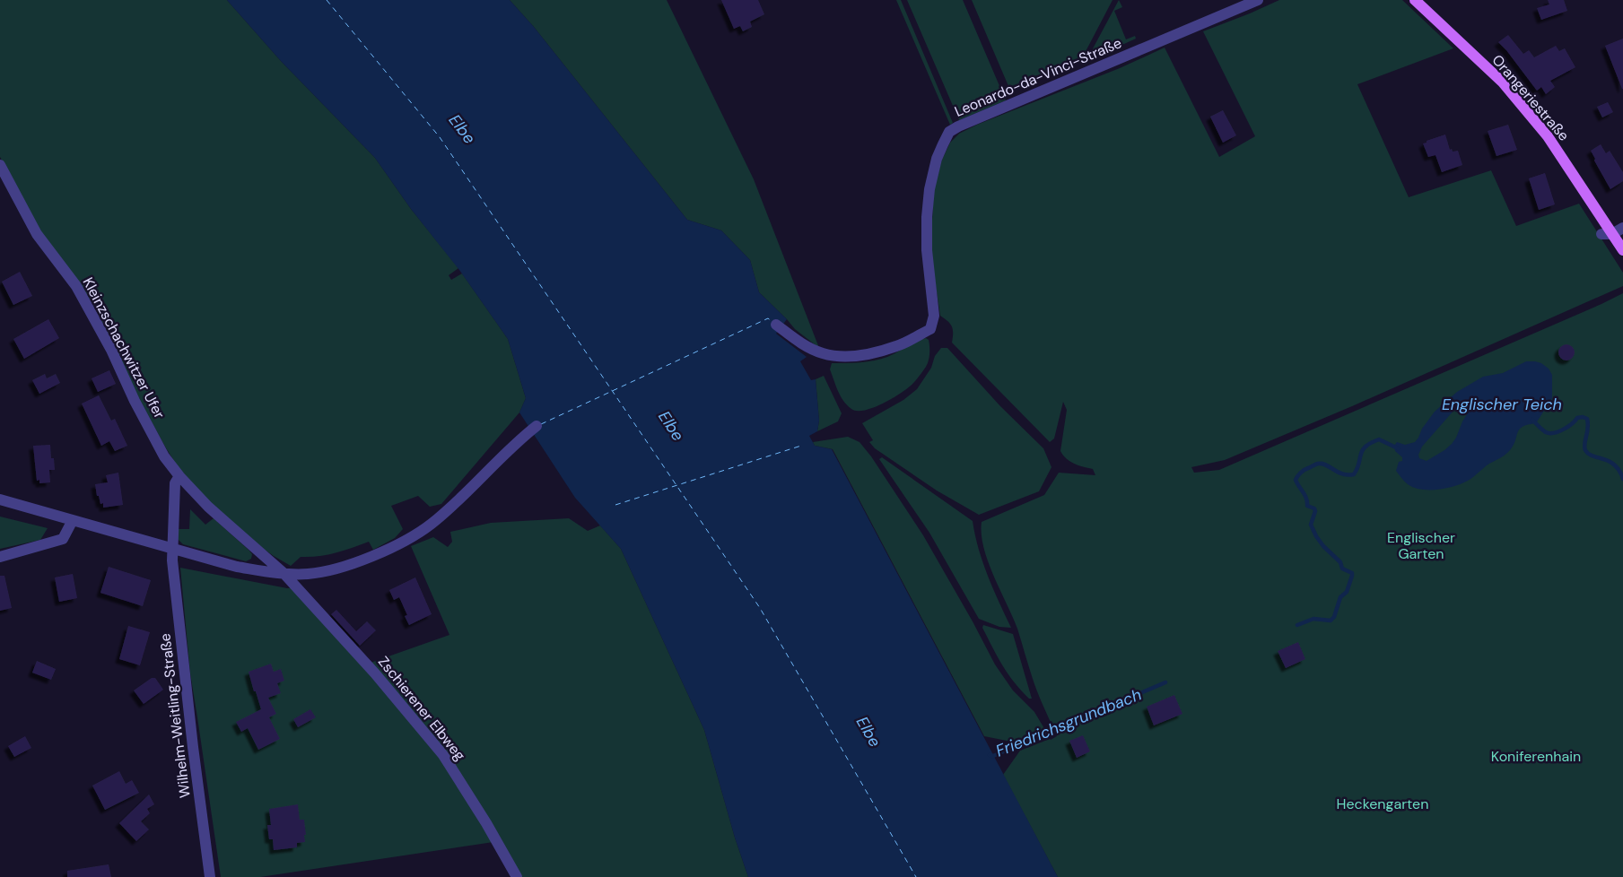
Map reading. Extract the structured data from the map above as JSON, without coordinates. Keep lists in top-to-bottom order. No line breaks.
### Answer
{"streets":{"main road":["Orangeriestraße"],"street":["Leonardo-da-Vinci-Straße","Kleinzschachwitzer Ufer","Zschierener Elbweg","Wilhelm-Weitling-Straße"]},"crossings":[["Kleinzschachwitzer Ufer","Zschierener Elbweg"]],"water":["Elbe","Englischer Teich","Friedrichsgrundbach"],"parks":["Englischer Garten","Koniferenhain","Heckengarten"]}
